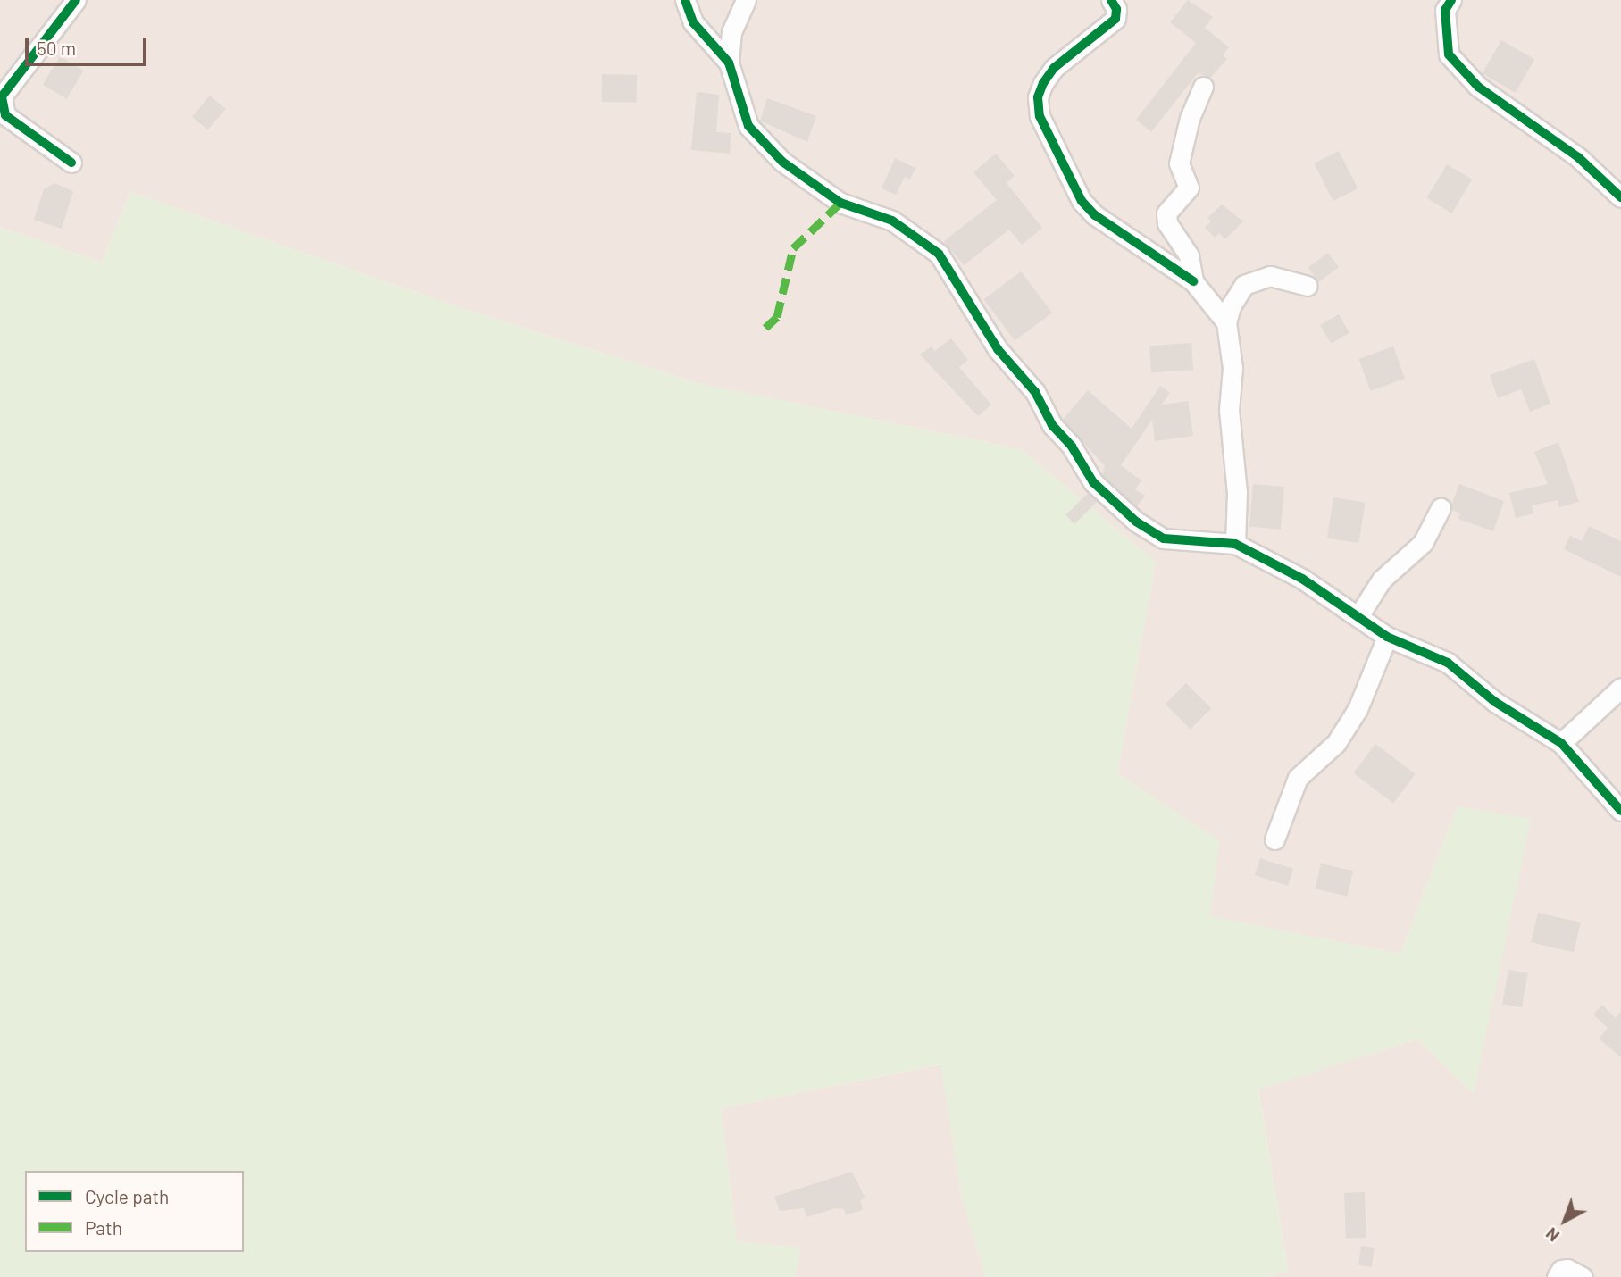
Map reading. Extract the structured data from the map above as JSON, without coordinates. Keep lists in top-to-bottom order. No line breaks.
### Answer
{"legend":["Cycle path","Path"],"scale_bar":"50 m","north":"bottom left"}
